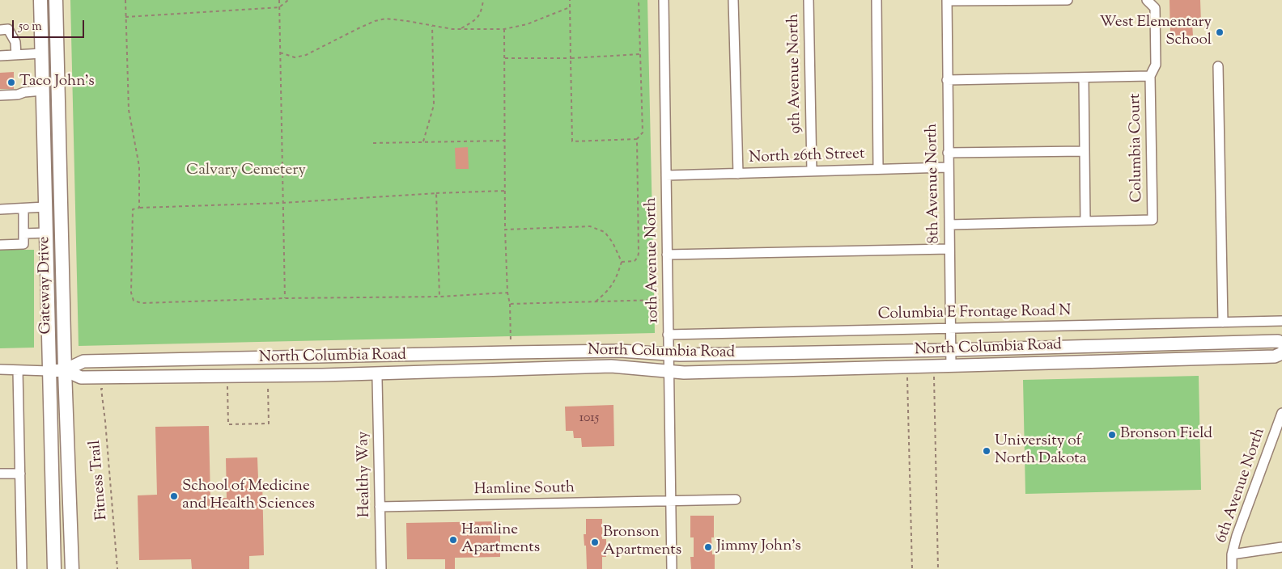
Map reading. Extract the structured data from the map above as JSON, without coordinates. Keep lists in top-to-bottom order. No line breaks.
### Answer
{"streets":{"highway":["Gateway Drive"],"main road":["North Columbia Road"],"street":["9th Avenue North","Columbia Court","North 26th Street","8th Avenue North","10th Avenue North","Columbia E Frontage Road N","Healthy Way","6th Avenue North","Hamline South"],"path":["Fitness Trail"]},"crossings":[["9th Avenue North","North 26th Street"],["Columbia Court","8th Avenue North"],["North 26th Street","8th Avenue North"],["North 26th Street","10th Avenue North"],["8th Avenue North","Columbia E Frontage Road N"],["8th Avenue North","North Columbia Road"],["10th Avenue North","Columbia E Frontage Road N"],["10th Avenue North","North Columbia Road"],["10th Avenue North","Hamline South"],["Gateway Drive","North Columbia Road"],["Healthy Way","Hamline South"]],"parks":["Calvary Cemetery"],"places":["West Elementary School","Taco John's","Bronson Field","University of North Dakota","School of Medicine and Health Sciences","Hamline Apartments","Bronson Apartments","Jimmy John's"],"house_numbers":["1015"],"scale_bar":"50 m"}
